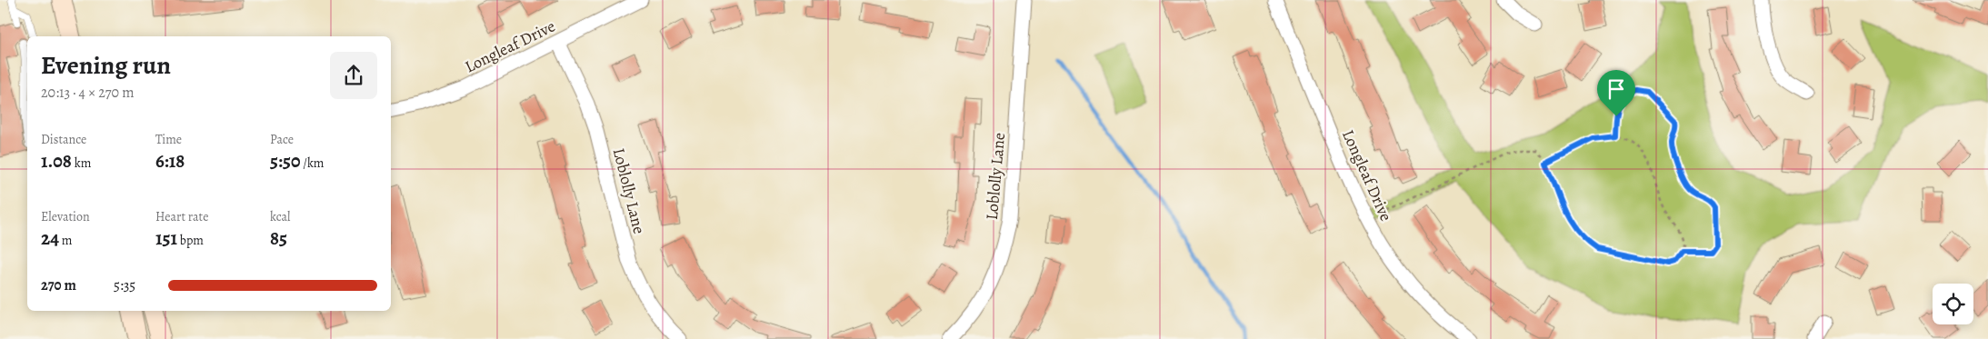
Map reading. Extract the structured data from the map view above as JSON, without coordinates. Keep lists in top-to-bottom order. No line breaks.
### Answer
{"streets":{"street":["Longleaf Drive","Loblolly Lane"]},"crossings":[["Longleaf Drive","Loblolly Lane"]],"page":{"heading":["Evening run","20:13 · 4 × 270 m"],"stats":[["Distance","1.08 km"],["Time","6:18"],["Pace","5:50 /km"],["Elevation","24 m"],["Heart rate","151 bpm"],["kcal","85"]],"list":[{"name":"270 m","note":"5:35"}]}}
